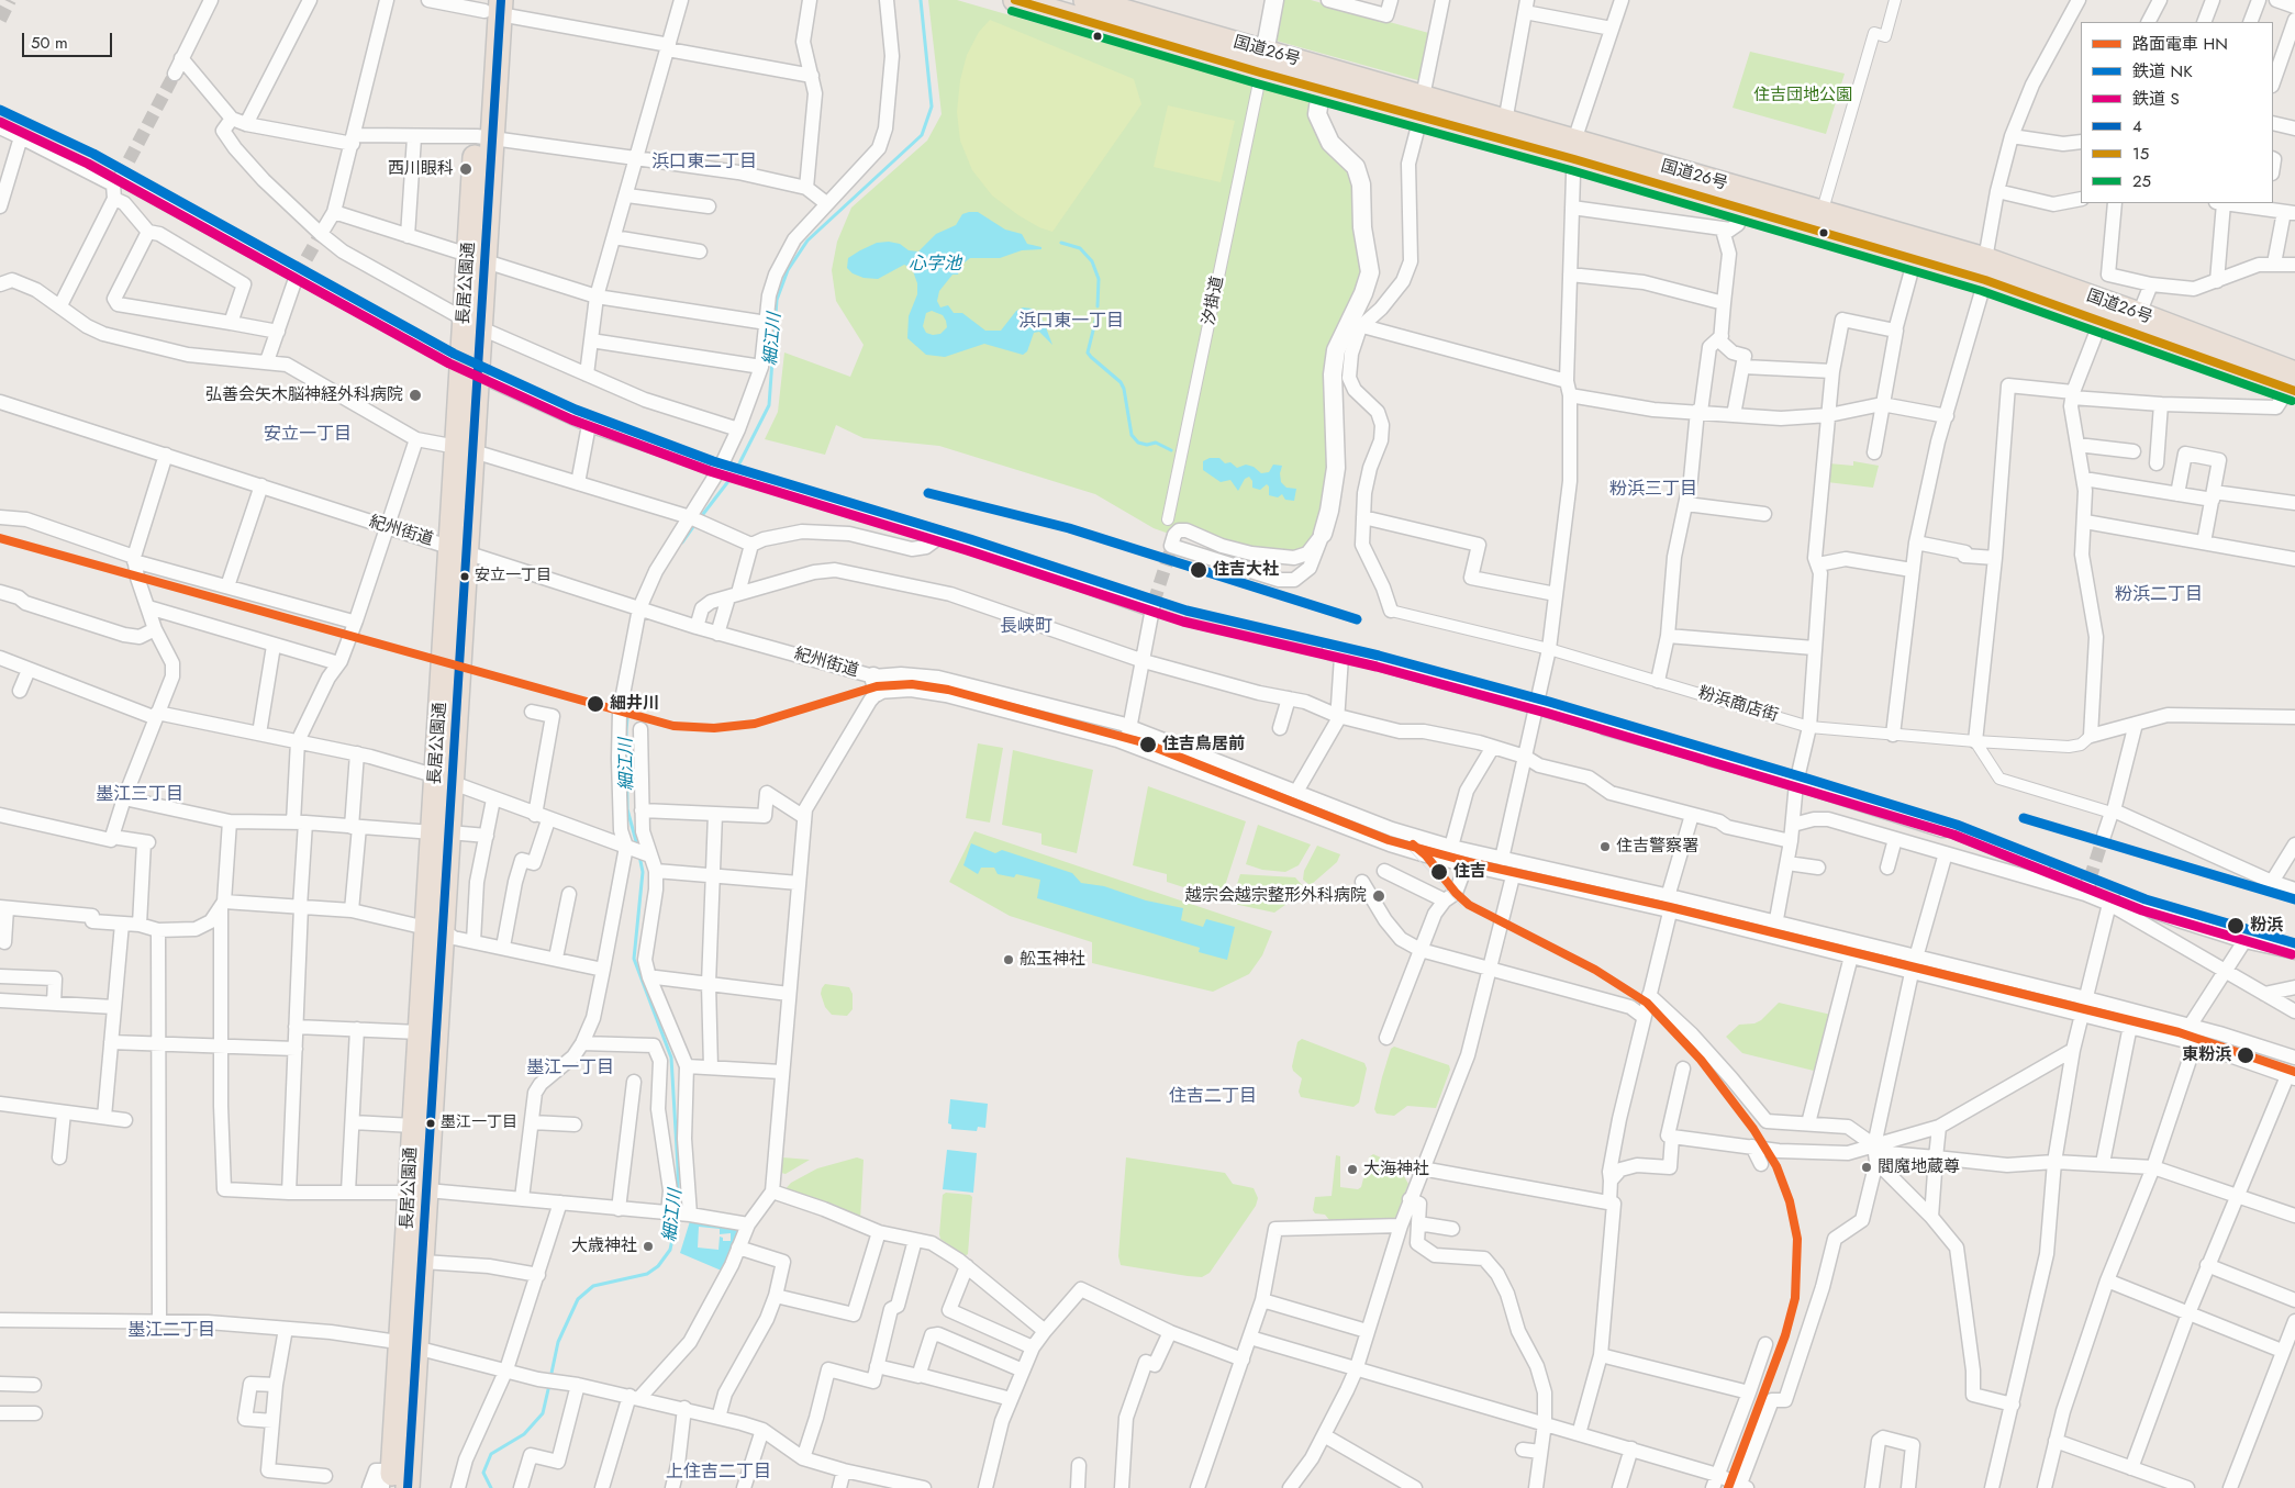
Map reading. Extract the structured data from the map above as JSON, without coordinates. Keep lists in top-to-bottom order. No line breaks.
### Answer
{"streets":{"highway":["国道26号","長居公園通"],"street":["汐掛道","紀州街道","粉浜商店街"]},"crossings":[["国道26号","汐掛道"],["長居公園通","紀州街道"]],"districts":["浜口東二丁目","浜口東一丁目","安立一丁目","粉浜三丁目","粉浜二丁目","長峡町","墨江三丁目","墨江一丁目","住吉二丁目","墨江二丁目","上住吉二丁目"],"water":["心字池","細江川"],"parks":["住吉団地公園"],"places":["西川眼科","弘善会矢木脳神経外科病院","住吉大社","安立一丁目","細井川","住吉鳥居前","住吉警察署","住吉","越宗会越宗整形外科病院","粉浜","舩玉神社","東粉浜","墨江一丁目","閻魔地蔵尊","大海神社","大歳神社"],"lines":["transit line 4","transit line 15","transit line 25","rail line NK","rail line S","tram line HN"],"legend":["路面電車 HN","鉄道 NK","鉄道 S","4","15","25"],"scale_bar":"50 m"}
